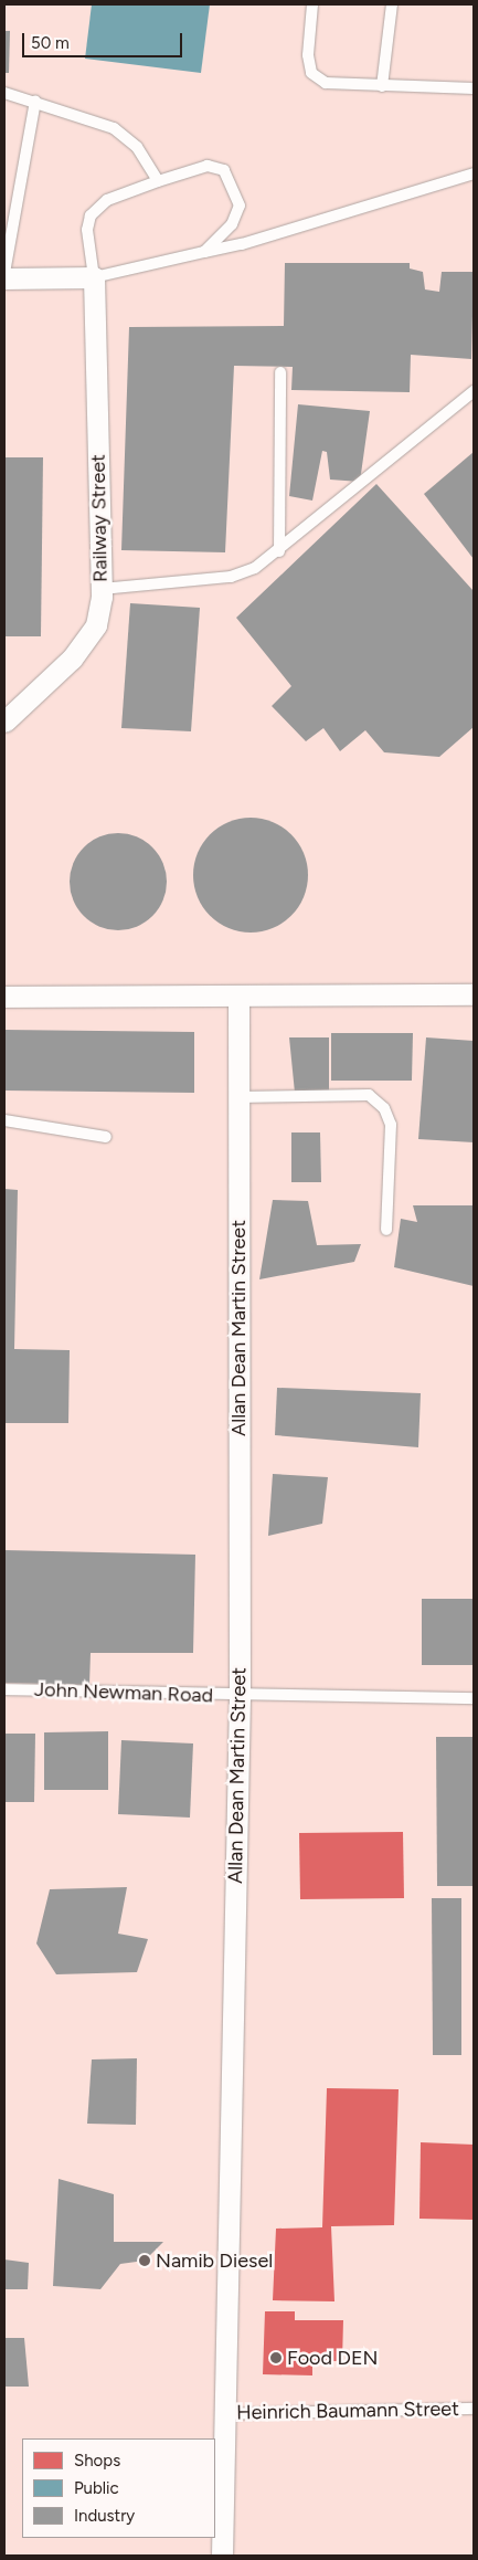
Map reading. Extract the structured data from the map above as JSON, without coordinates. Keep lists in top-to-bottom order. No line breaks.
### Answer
{"streets":{"street":["Railway Street","Allan Dean Martin Street"],"lane":["John Newman Road","Heinrich Baumann Street"]},"crossings":[["Allan Dean Martin Street","John Newman Road"],["Allan Dean Martin Street","Heinrich Baumann Street"]],"places":["Namib Diesel","Food DEN"],"legend":["Shops","Public","Industry"],"scale_bar":"50 m"}
